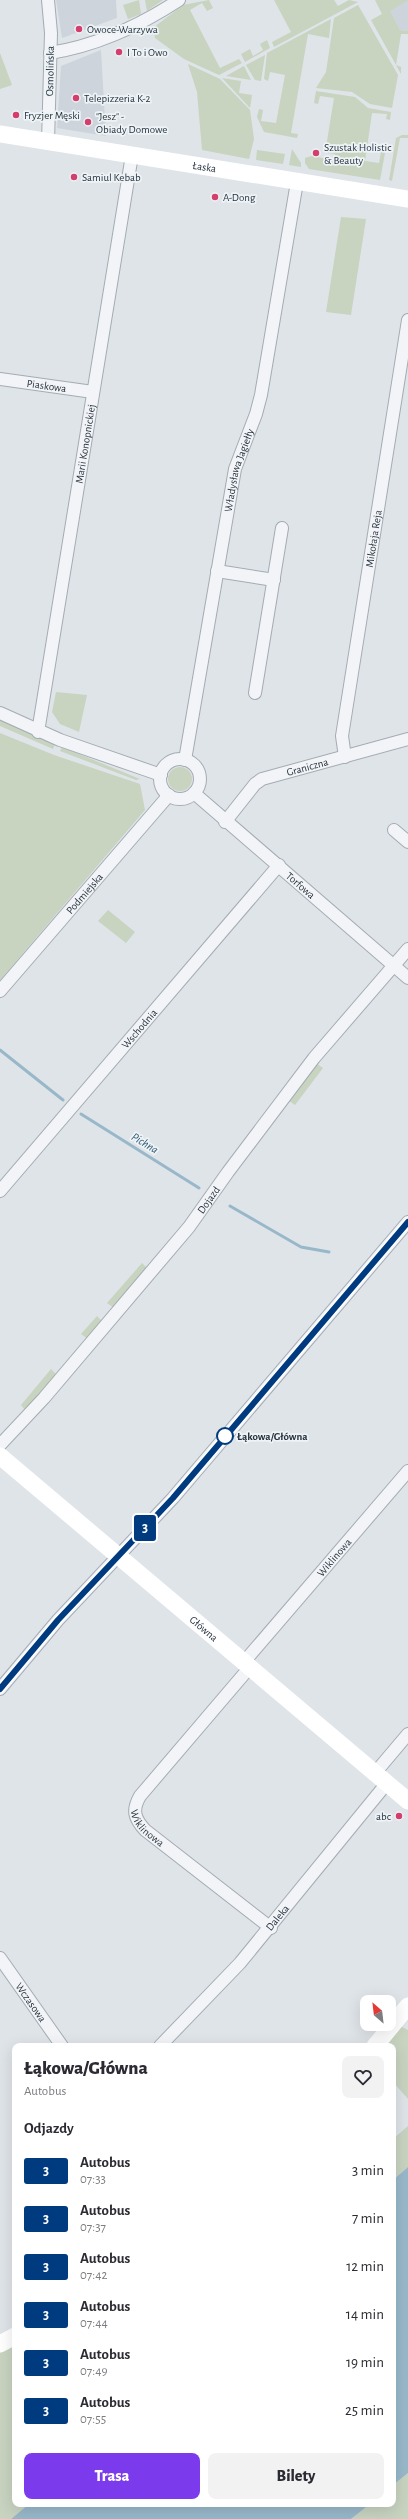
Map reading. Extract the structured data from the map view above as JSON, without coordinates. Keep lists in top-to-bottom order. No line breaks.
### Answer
{"streets":{"street":["Osmolińska","Łaska","Piaskowa","Marii Konopnickiej","Władysława Jagiełły","Mikołaja Reja","Graniczna","Torfowa","Podmiejska","Wschodnia","Dojazd","Wiklinowa","Główna","Daleka","Wczasowa"]},"crossings":[["Osmolińska","Łaska"],["Łaska","Marii Konopnickiej"],["Łaska","Władysława Jagiełły"],["Piaskowa","Marii Konopnickiej"],["Władysława Jagiełły","Torfowa"],["Władysława Jagiełły","Podmiejska"],["Mikołaja Reja","Graniczna"],["Graniczna","Torfowa"],["Torfowa","Podmiejska"],["Torfowa","Wschodnia"],["Torfowa","Dojazd"],["Wiklinowa","Główna"],["Wiklinowa","Daleka"],["Główna","Daleka"]],"water":["Pichna"],"places":["Owoce-Warzywa","I To i Owo","Telepizzeria K-2","Fryzjer Męski","\"Jesz\" - Obiady Domowe","Szustak Holistic & Beauty","Samiul Kebab","A-Dong","Łąkowa/Główna","abc"],"lines":["bus line 3"],"north":"top left","page":{"on_map":"3","heading":[["Łąkowa/Główna","Autobus"],"Odjazdy"],"list":[{"mark":"3","name":"Autobus","note":"07:33","value":"3 min"},{"mark":"3","name":"Autobus","note":"07:37","value":"7 min"},{"mark":"3","name":"Autobus","note":"07:42","value":"12 min"},{"mark":"3","name":"Autobus","note":"07:44","value":"14 min"},{"mark":"3","name":"Autobus","note":"07:49","value":"19 min"},{"mark":"3","name":"Autobus","note":"07:55","value":"25 min"}],"buttons":["Trasa","Bilety"]}}
